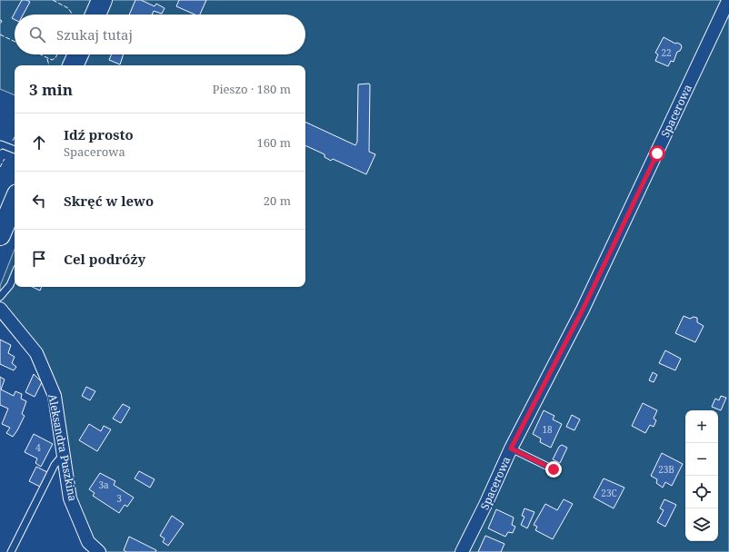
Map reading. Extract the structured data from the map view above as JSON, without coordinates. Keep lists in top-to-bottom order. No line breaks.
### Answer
{"streets":{"street":["Spacerowa","Aleksandra Puszkina"]},"house_numbers":["22","18","4","23B","3a","23C","3"],"page":{"search":"Szukaj tutaj","heading":["3 min","Pieszo · 180 m"],"list":[["Idź prosto","Spacerowa","160 m"],["Skręć w lewo","20 m"],"Cel podróży"],"map_buttons":["+","−"]}}
